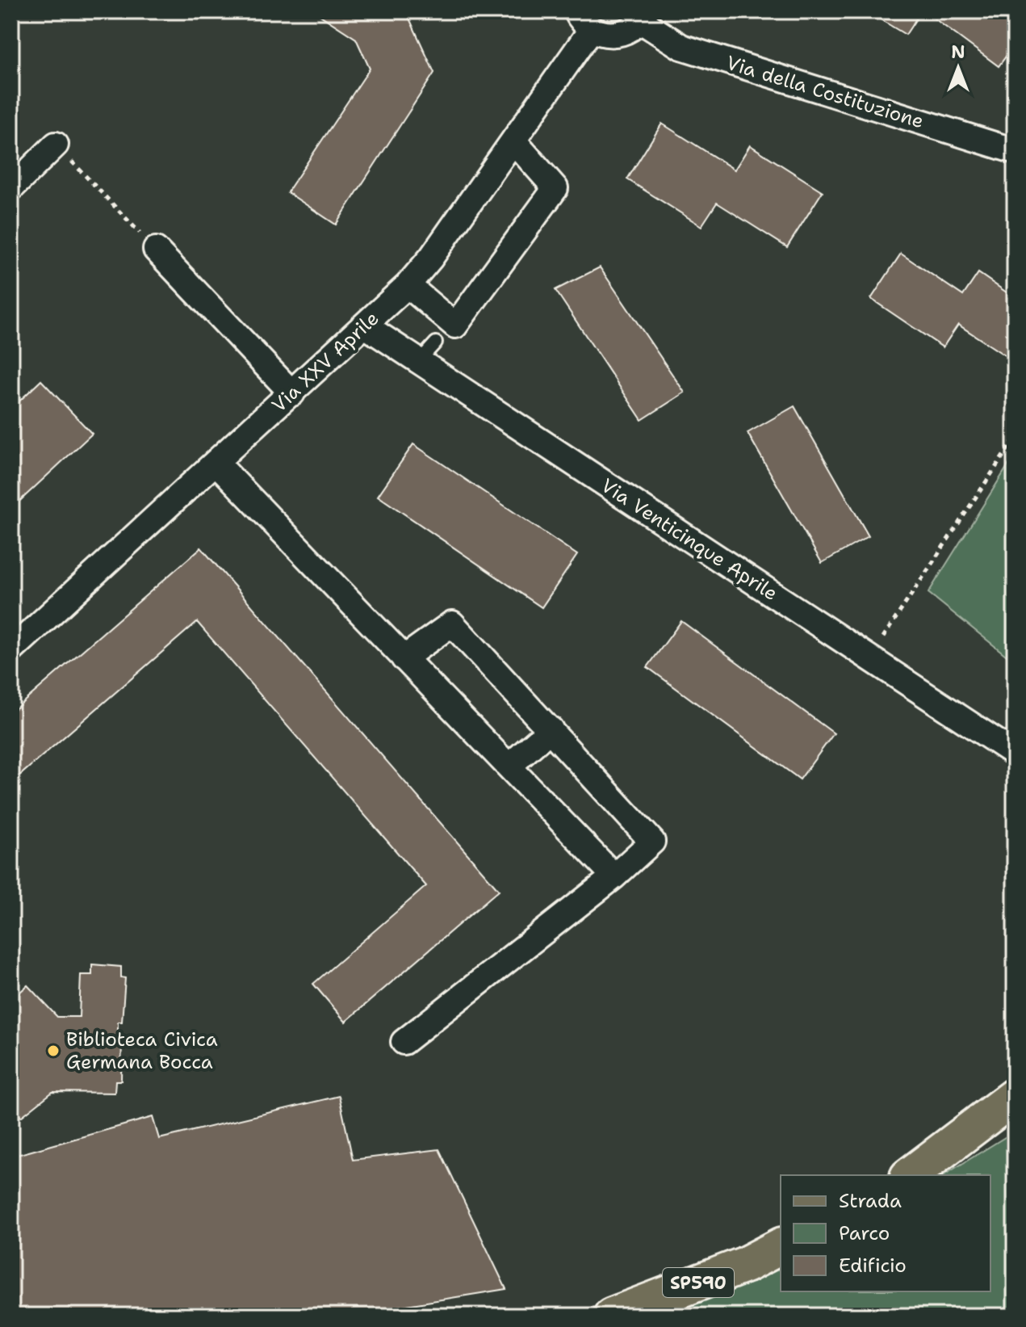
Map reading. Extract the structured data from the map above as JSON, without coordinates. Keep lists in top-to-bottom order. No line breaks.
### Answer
{"streets":{"main road":["SP590"],"street":["Via della Costituzione","Via XXV Aprile","Via Venticinque Aprile"]},"crossings":[["Via XXV Aprile","Via Venticinque Aprile"]],"places":["Biblioteca Civica Germana Bocca"],"legend":["Strada","Parco","Edificio"],"north":"top"}
